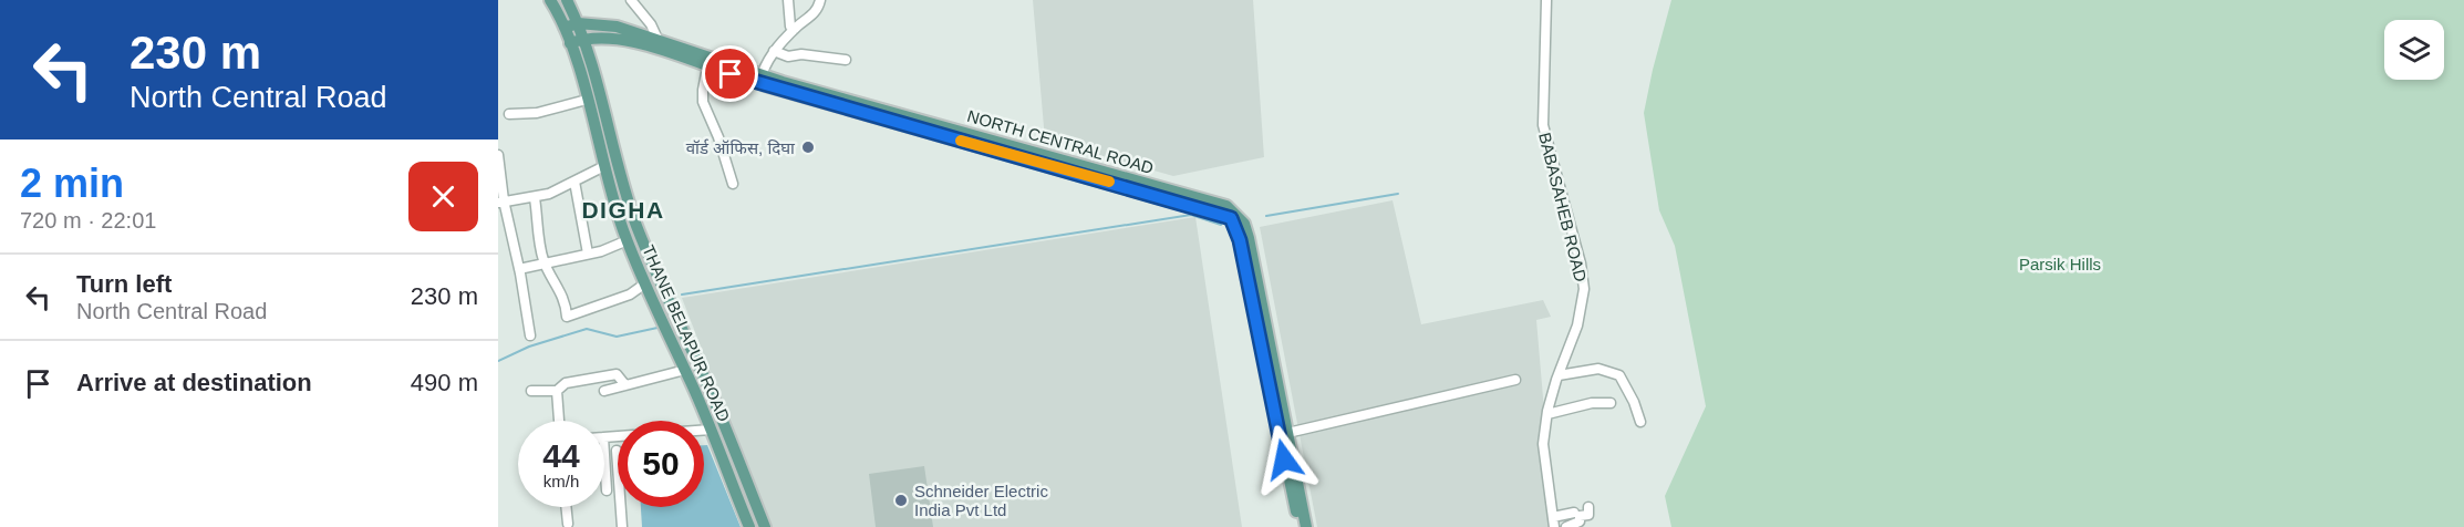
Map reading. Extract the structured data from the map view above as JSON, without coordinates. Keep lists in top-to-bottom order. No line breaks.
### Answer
{"streets":{"main road":["NORTH CENTRAL ROAD","THANE BELAPUR ROAD"],"street":["BABASAHEB ROAD"]},"crossings":[["NORTH CENTRAL ROAD","THANE BELAPUR ROAD"]],"districts":["DIGHA"],"parks":["Parsik Hills"],"places":["वॉर्ड ऑफिस, दिघा","Schneider Electric India Pvt Ltd"],"page":{"turn":["230 m","North Central Road"],"heading":["2 min","720 m · 22:01"],"list":[{"name":"Turn left","note":"North Central Road","value":"230 m"},{"name":"Arrive at destination","value":"490 m"}],"speed":"44 km/h","limit":"50"}}
